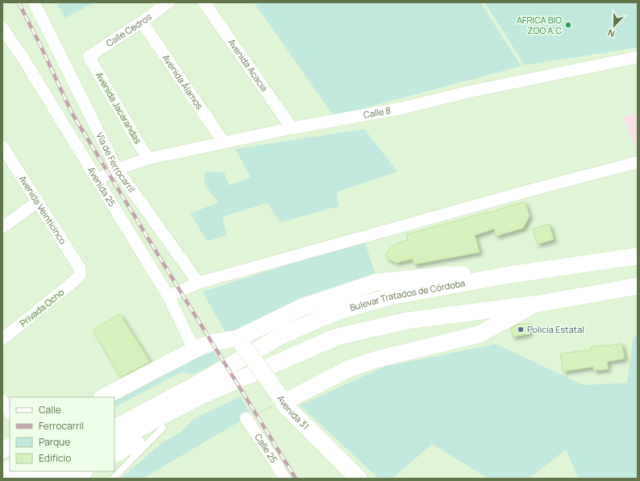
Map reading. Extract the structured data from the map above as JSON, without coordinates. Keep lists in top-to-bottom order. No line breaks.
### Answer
{"streets":{"main road":["Bulevar Tratados de Córdoba","Avenida 31"],"street":["Calle Cedros","Avenida Acacia","Avenida Álamos","Avenida Jacarandas","Calle 8","Vía de Ferrocarril","Avenida 25","Avenida Veinticinco","Privada Ocho","Calle 25"]},"crossings":[["Calle Cedros","Avenida Álamos"],["Calle Cedros","Avenida Jacarandas"],["Avenida Acacia","Calle 8"],["Avenida Álamos","Calle 8"],["Avenida Jacarandas","Calle 8"],["Calle 8","Vía de Ferrocarril"],["Calle 8","Avenida 25"],["Avenida Veinticinco","Privada Ocho"]],"places":["AFRICA BIO ZOO A.C","Policía Estatal"],"legend":["Calle","Ferrocarril","Parque","Edificio"],"north":"bottom"}
